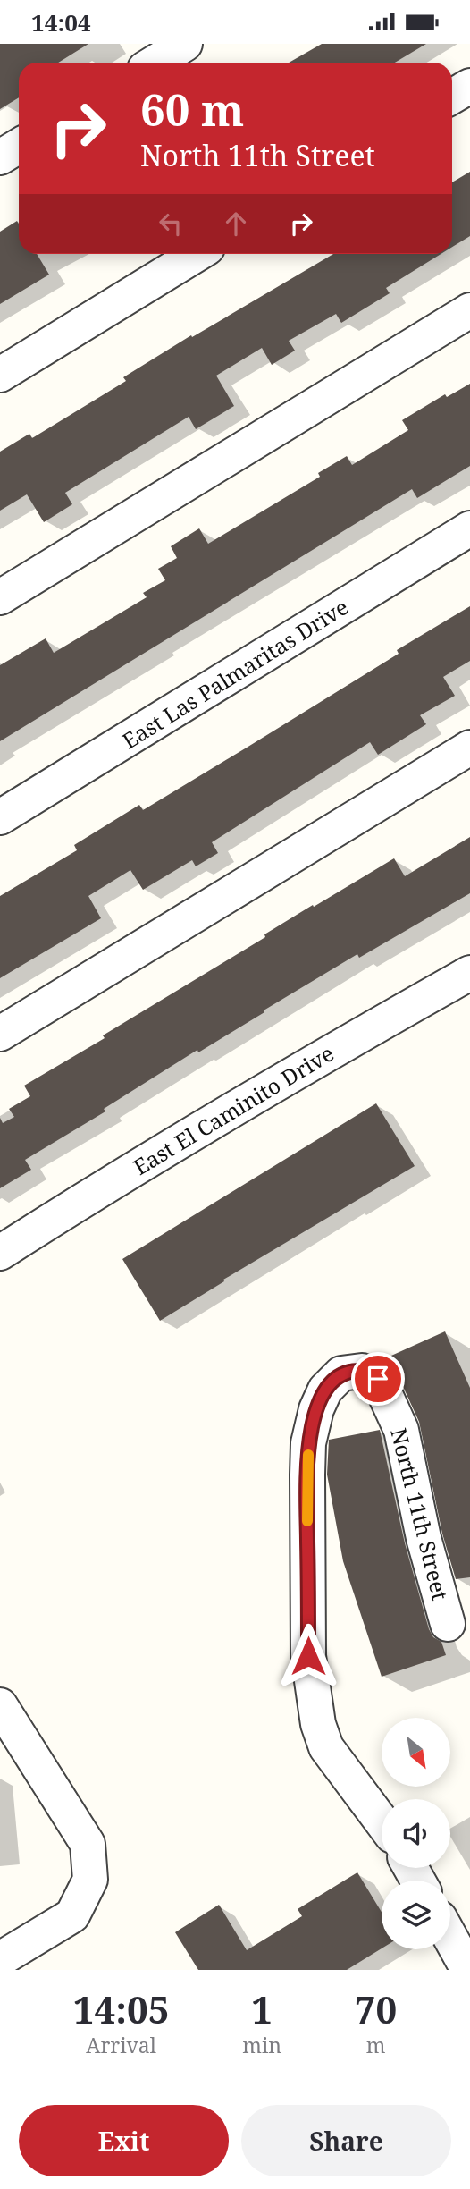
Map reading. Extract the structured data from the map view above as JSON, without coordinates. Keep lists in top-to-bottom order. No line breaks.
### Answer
{"streets":{"street":["East Las Palmaritas Drive","East El Caminito Drive","North 11th Street"]},"north":"bottom right","page":{"status":"14:04","turn":["60 m","North 11th Street"],"eta":["14:05","Arrival","1","min","70","m"],"buttons":["Exit","Share"]}}
